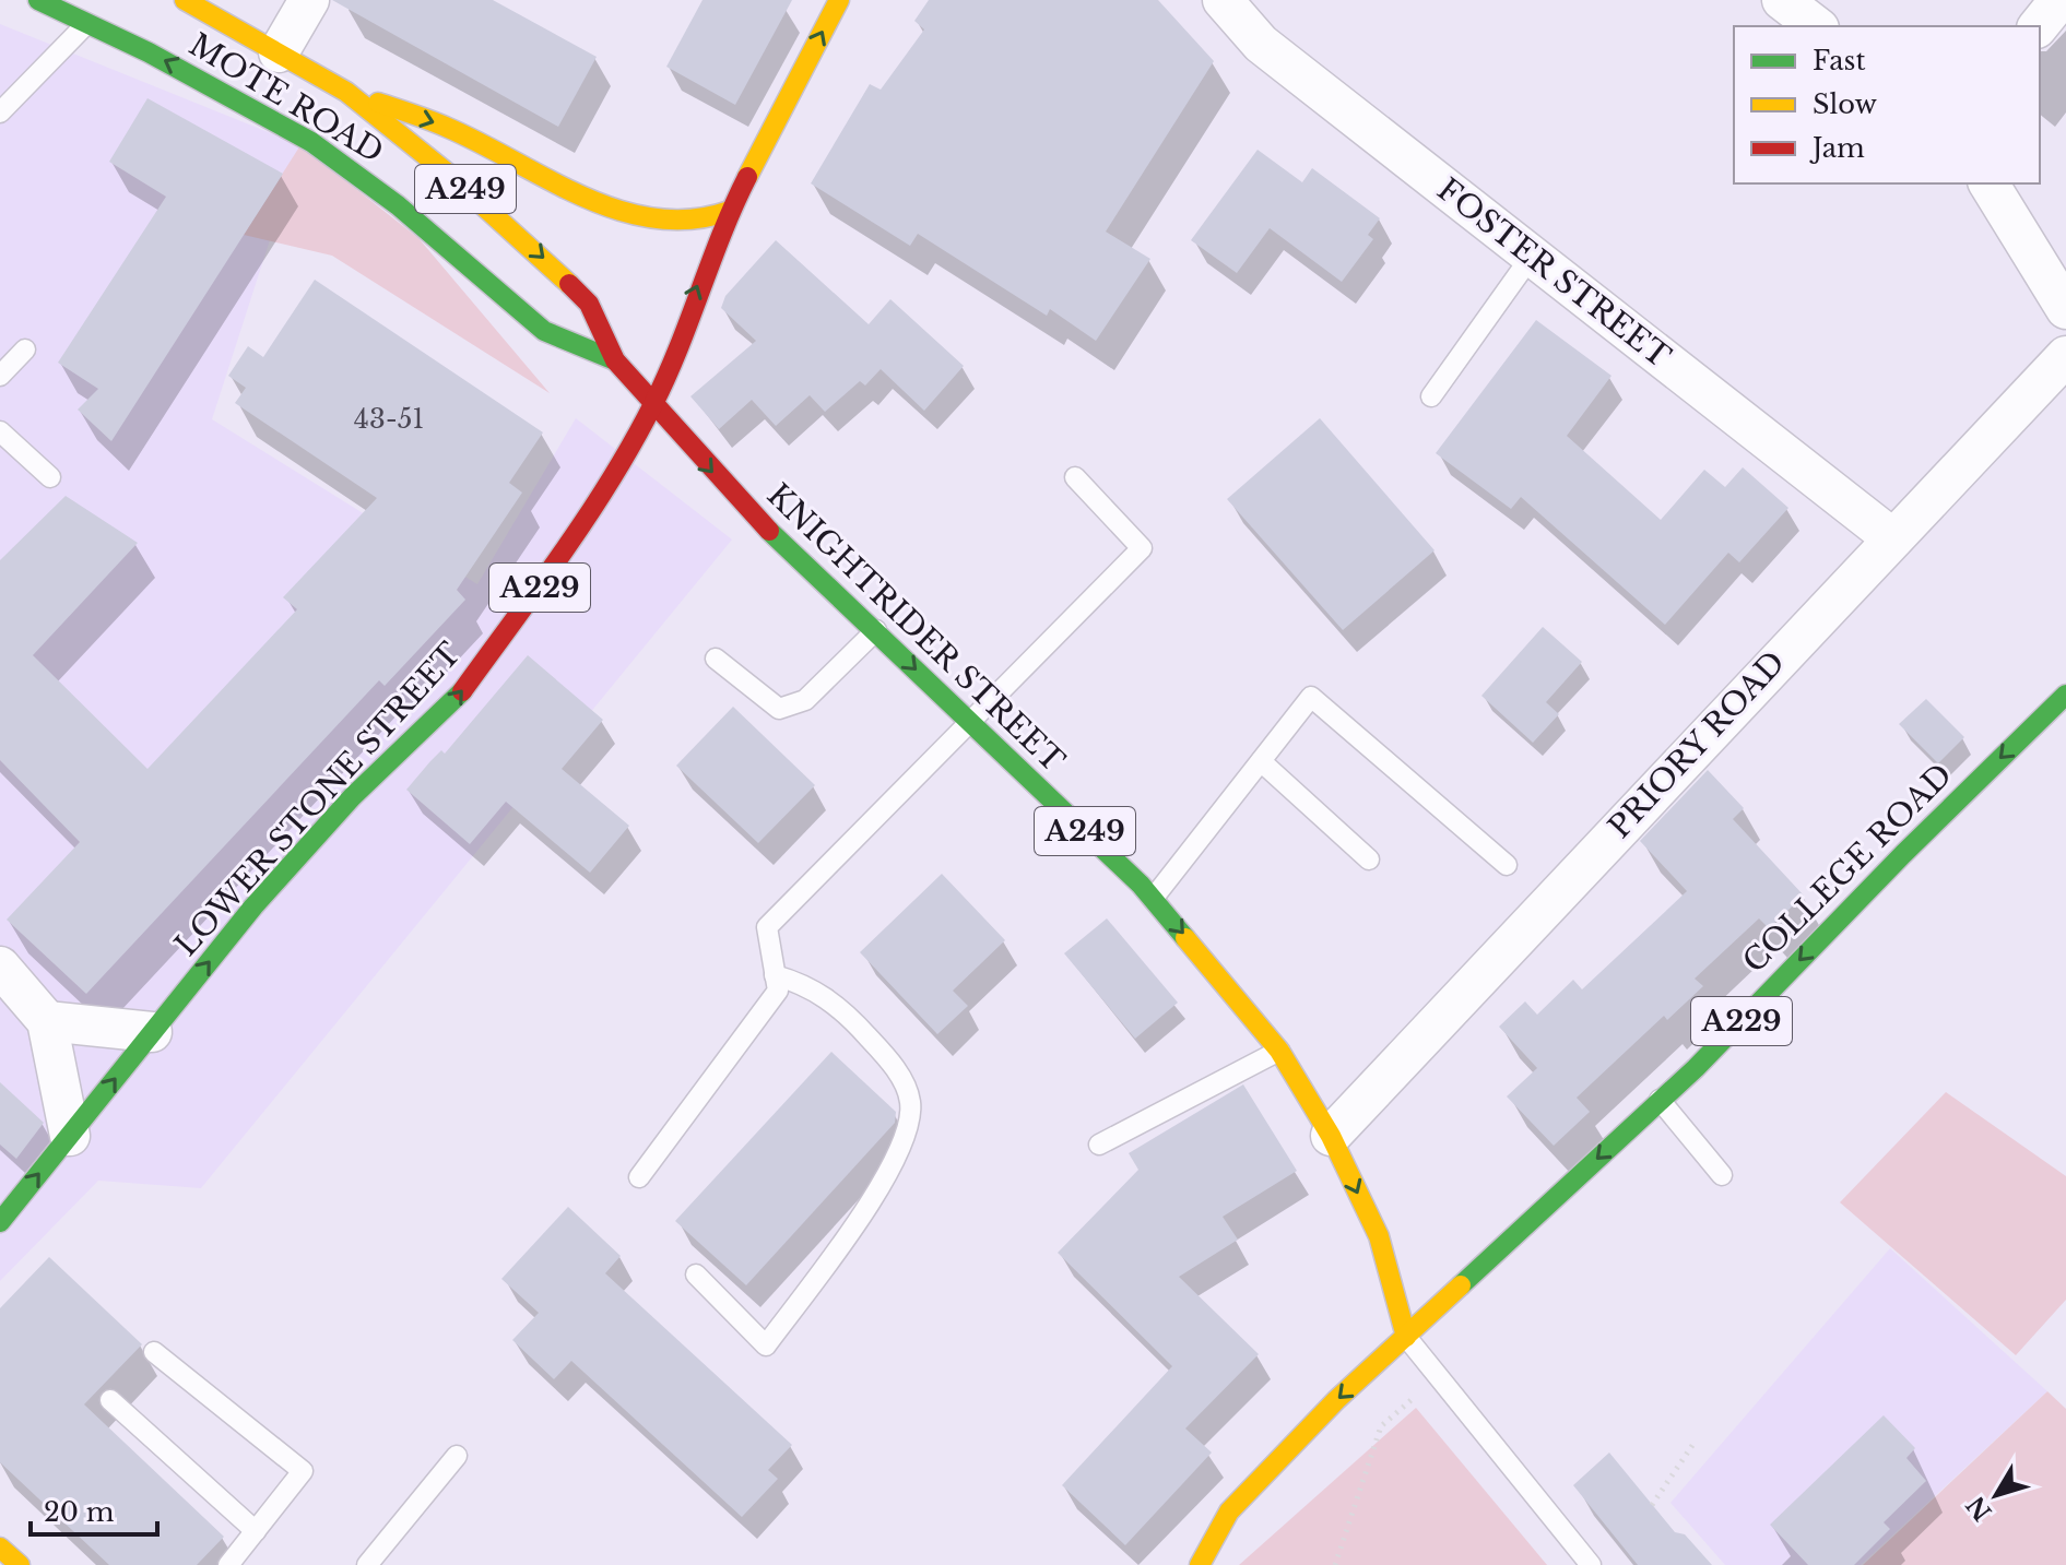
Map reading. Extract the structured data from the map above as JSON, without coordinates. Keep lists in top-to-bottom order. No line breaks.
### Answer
{"streets":{"highway":["MOTE ROAD","A249","A229","KNIGHTRIDER STREET","LOWER STONE STREET","COLLEGE ROAD"],"street":["FOSTER STREET","PRIORY ROAD"]},"crossings":[["MOTE ROAD","A249"],["MOTE ROAD","A229"],["MOTE ROAD","KNIGHTRIDER STREET"],["MOTE ROAD","LOWER STONE STREET"],["A249","A229"],["FOSTER STREET","PRIORY ROAD"],["A229","KNIGHTRIDER STREET"],["A229","LOWER STONE STREET"],["A229","COLLEGE ROAD"],["KNIGHTRIDER STREET","PRIORY ROAD"],["KNIGHTRIDER STREET","LOWER STONE STREET"],["KNIGHTRIDER STREET","COLLEGE ROAD"]],"one_way":["KNIGHTRIDER STREET","LOWER STONE STREET","COLLEGE ROAD"],"house_numbers":["43-51"],"legend":["Fast","Slow","Jam"],"scale_bar":"20 m","north":"bottom left"}
